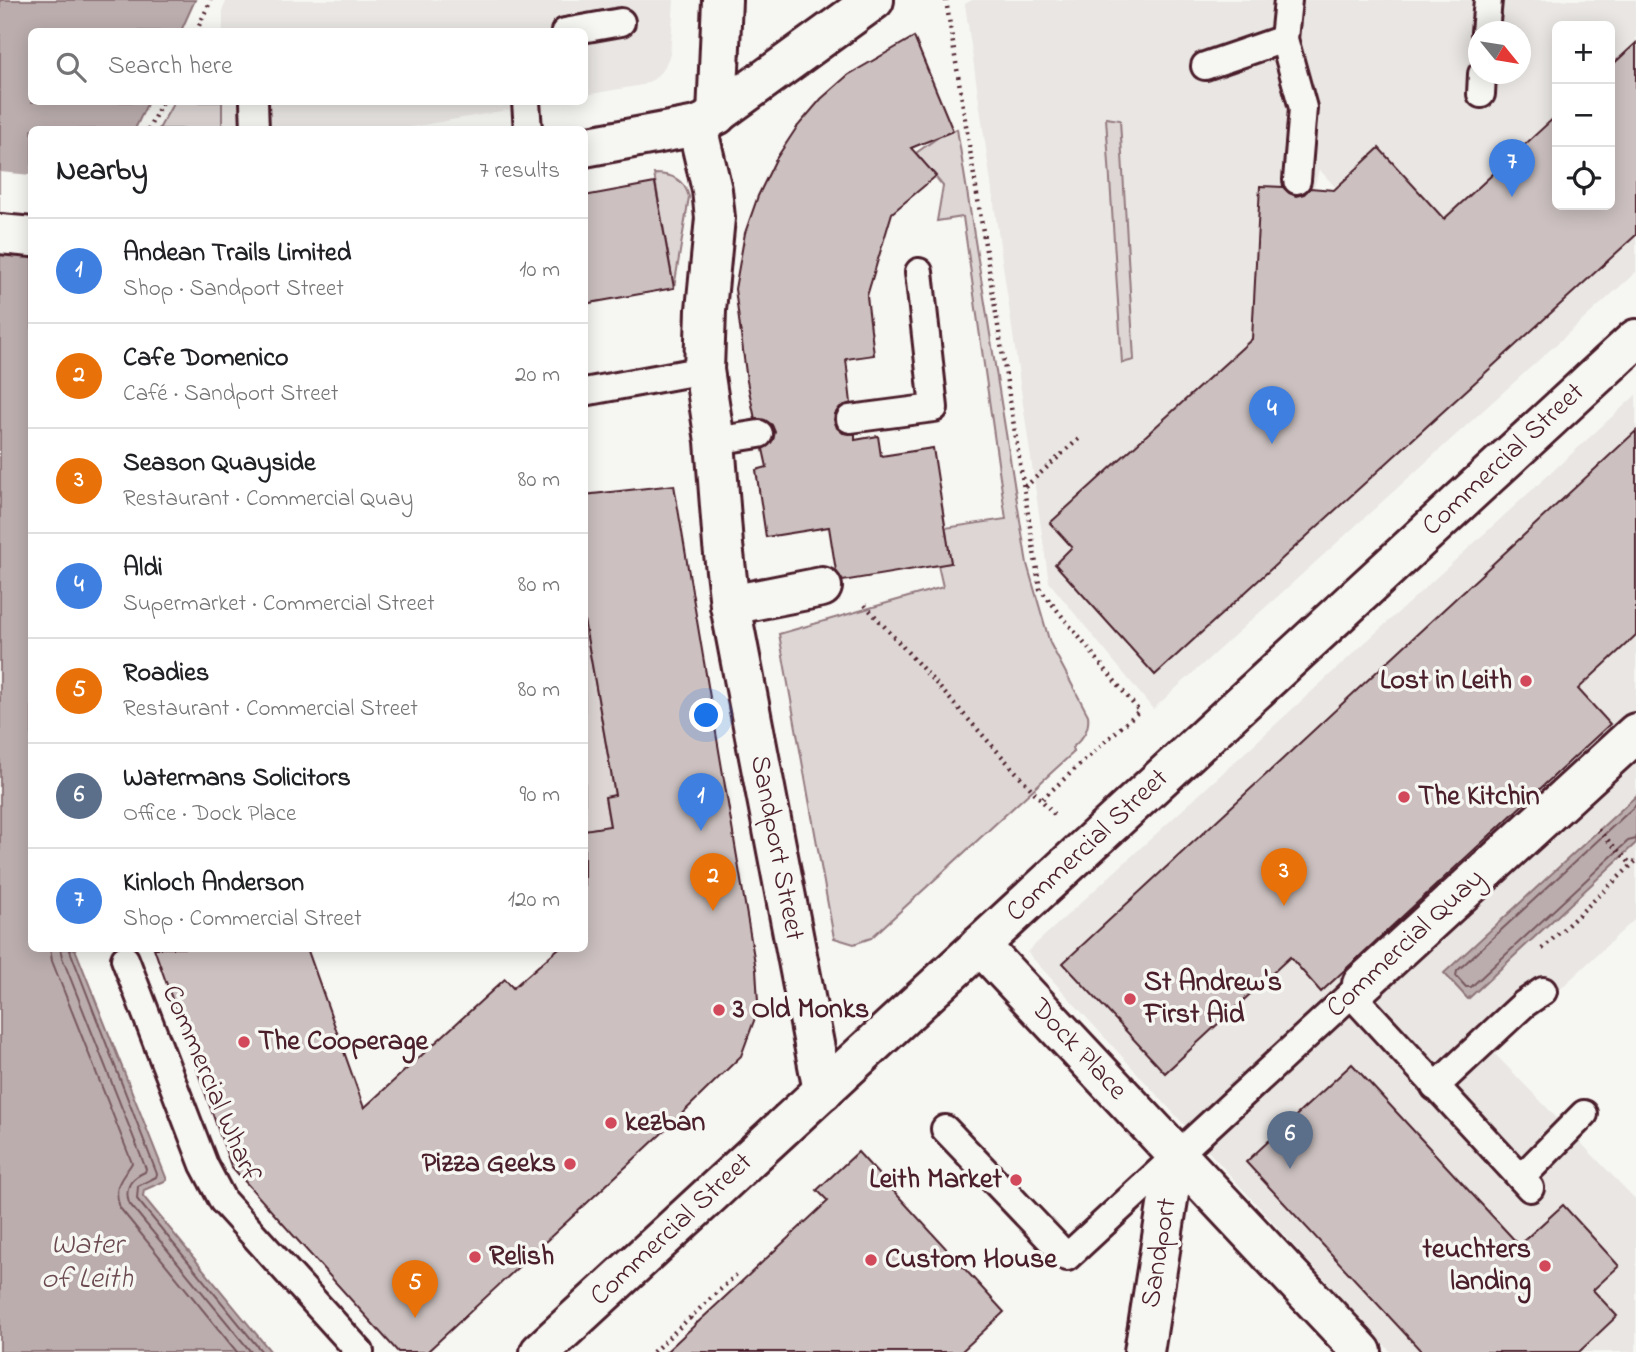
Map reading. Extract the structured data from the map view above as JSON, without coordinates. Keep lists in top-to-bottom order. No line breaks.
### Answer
{"streets":{"street":["Commercial Street","Sandport Street","Commercial Quay","Dock Place","Sandport"],"lane":["Commercial Wharf"]},"crossings":[["Commercial Street","Sandport Street"],["Commercial Street","Dock Place"],["Commercial Quay","Dock Place"],["Commercial Quay","Sandport"],["Dock Place","Sandport"]],"water":["Water of Leith"],"places":["Lost in Leith","The Kitchin","St Andrew's First Aid","3 Old Monks","The Cooperage","kezban","Pizza Geeks","Leith Market","Relish","Custom House","teuchters landing"],"north":"bottom right","page":{"map_buttons":["+","−"],"search":"Search here","heading":["Nearby","7 results"],"pins":["7","4","1","3","2","6","5"],"list":[{"mark":"1","name":"Andean Trails Limited","note":"Shop · Sandport Street","value":"10 m"},{"mark":"2","name":"Cafe Domenico","note":"Café · Sandport Street","value":"20 m"},{"mark":"3","name":"Season Quayside","note":"Restaurant · Commercial Quay","value":"80 m"},{"mark":"4","name":"Aldi","note":"Supermarket · Commercial Street","value":"80 m"},{"mark":"5","name":"Roadies","note":"Restaurant · Commercial Street","value":"80 m"},{"mark":"6","name":"Watermans Solicitors","note":"Office · Dock Place","value":"90 m"},{"mark":"7","name":"Kinloch Anderson","note":"Shop · Commercial Street","value":"120 m"}]}}
